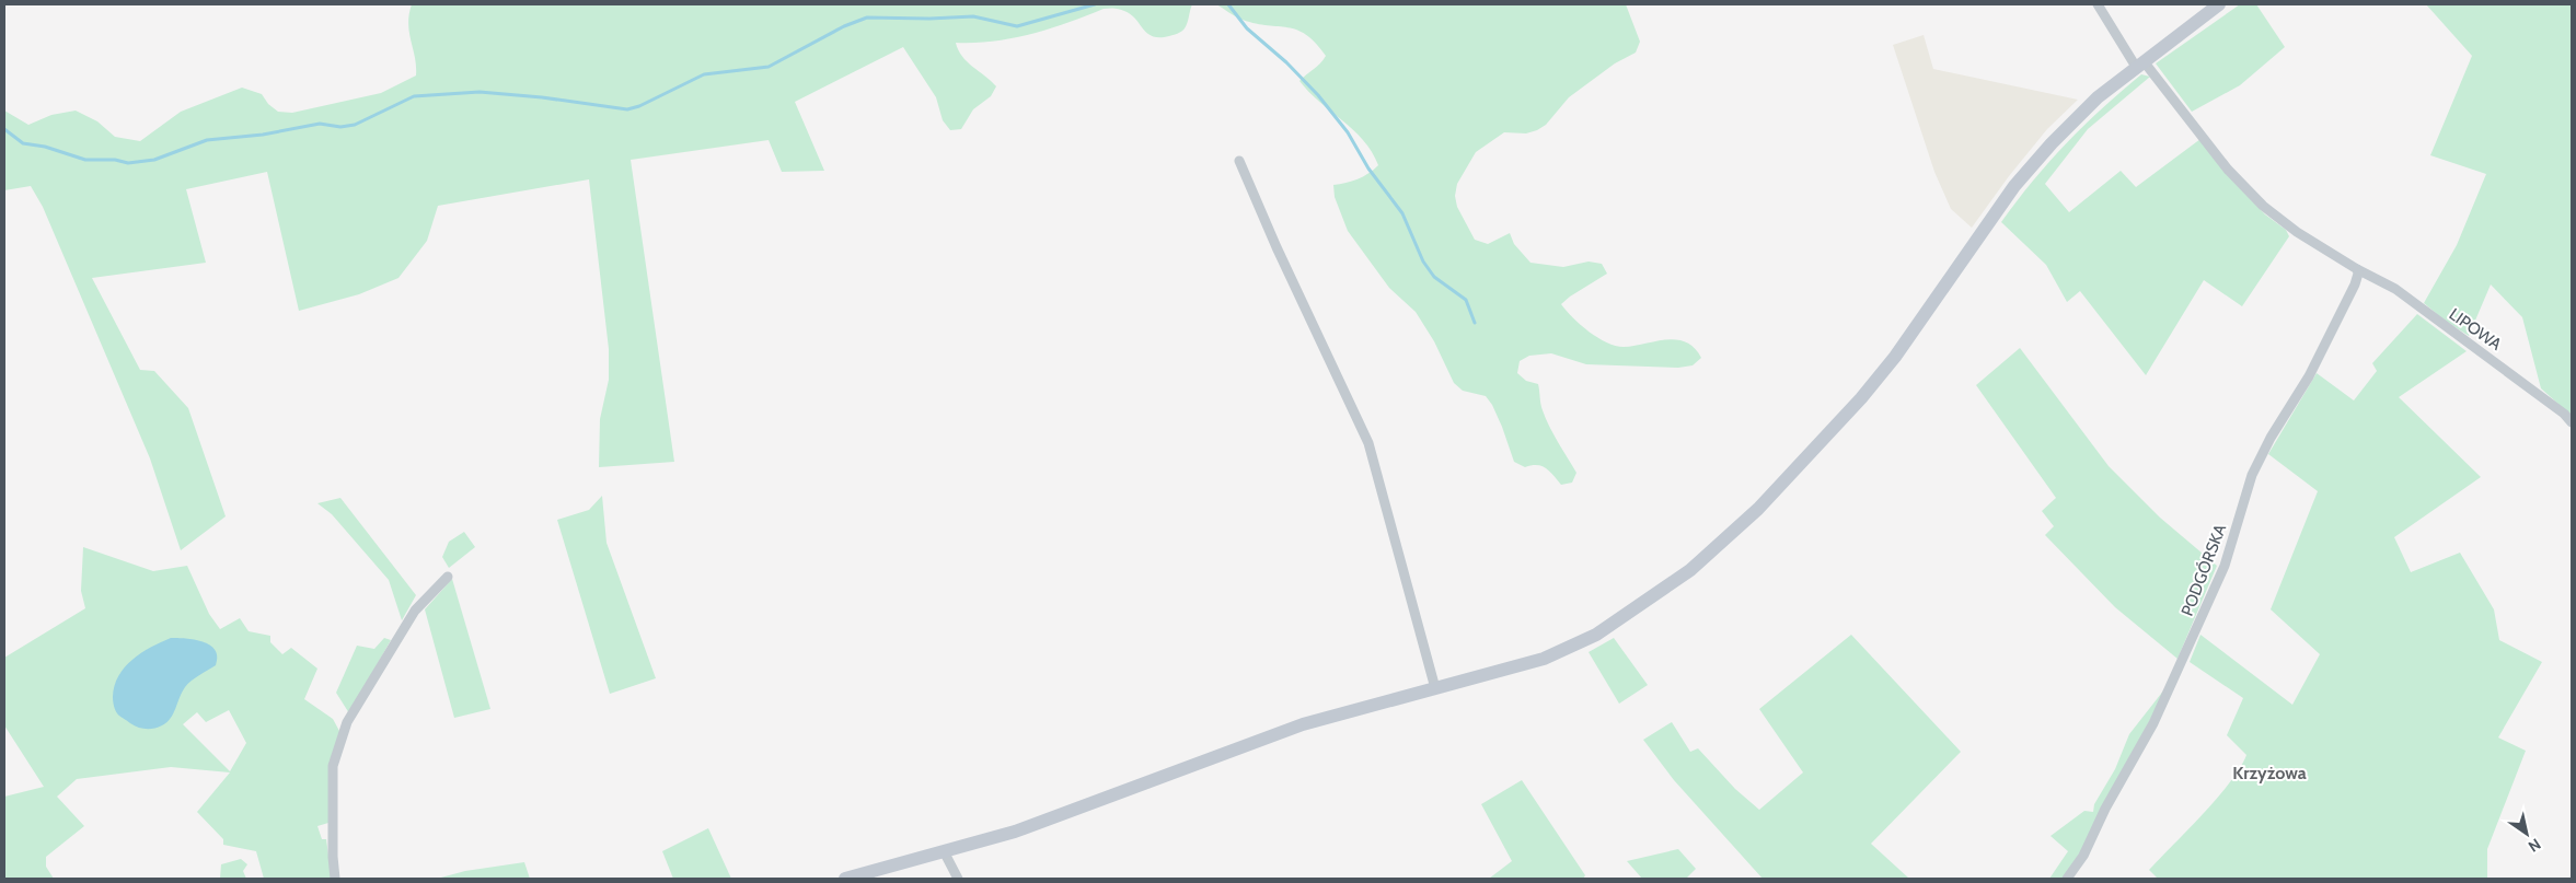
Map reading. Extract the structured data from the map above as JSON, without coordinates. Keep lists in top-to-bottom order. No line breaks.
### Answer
{"streets":{"street":["LIPOWA","PODGÓRSKA"]},"crossings":[["LIPOWA","PODGÓRSKA"]],"districts":["Krzyżowa"],"north":"bottom right"}
